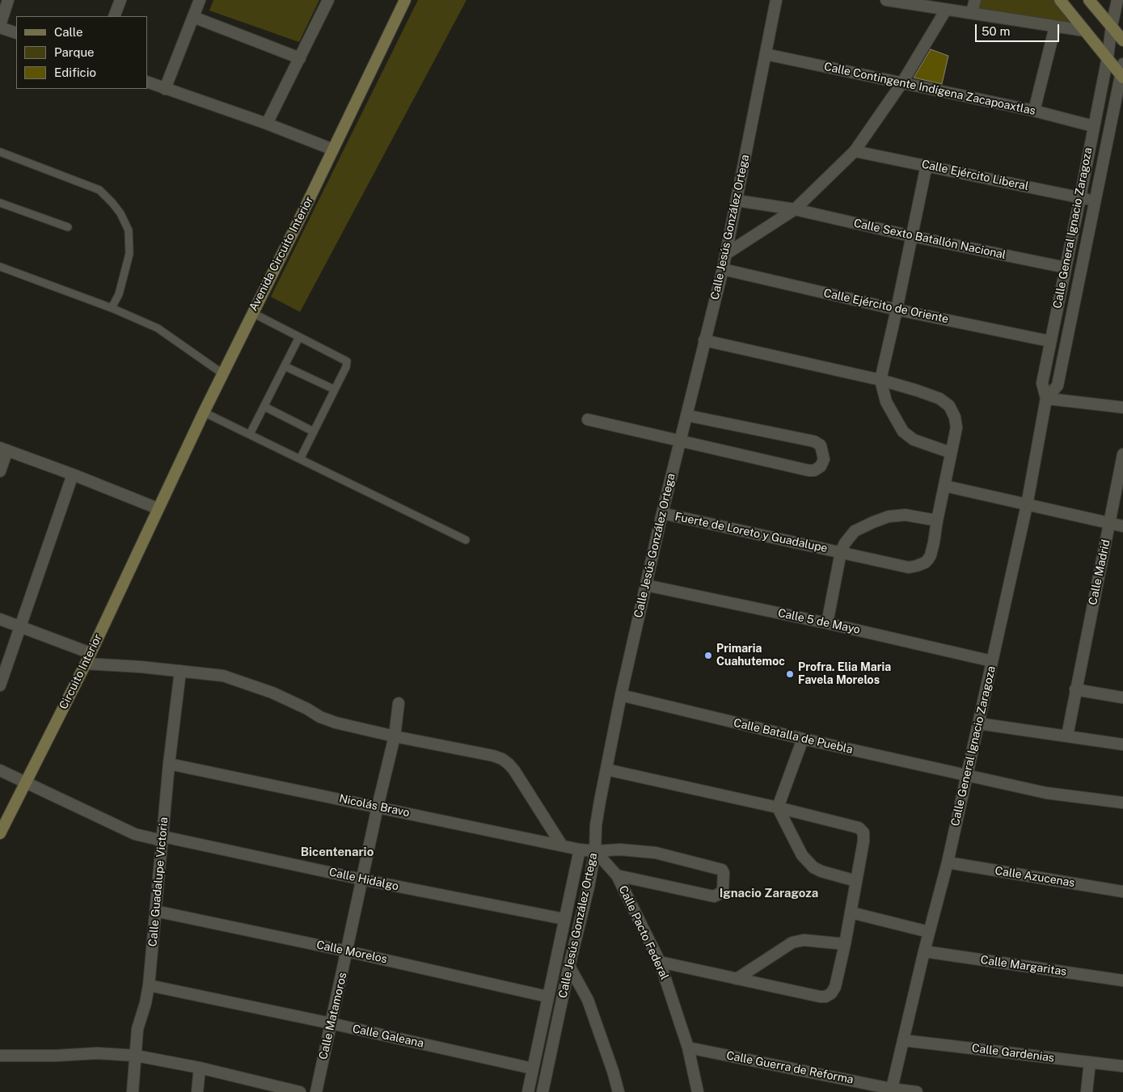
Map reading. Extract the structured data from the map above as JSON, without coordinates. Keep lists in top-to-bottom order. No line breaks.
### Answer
{"streets":{"main road":["Avenida Circuito Interior","Circuito Interior"],"street":["Calle Contingente Indígena Zacapoaxtlas","Calle Ejército Liberal","Calle Jesús González Ortega","Calle General Ignacio Zaragoza","Calle Sexto Batallón Nacional","Calle Ejército de Oriente","Fuerte de Loreto y Guadalupe","Calle Madrid","Calle 5 de Mayo","Calle Batalla de Puebla","Nicolás Bravo","Calle Azucenas","Calle Hidalgo","Calle Guadalupe Victoria","Calle Pacto Federal","Calle Morelos","Calle Margaritas","Calle Matamoros","Calle Galeana","Calle Gardenias","Calle Guerra de Reforma"]},"crossings":[["Calle Contingente Indígena Zacapoaxtlas","Calle Jesús González Ortega"],["Calle Contingente Indígena Zacapoaxtlas","Calle General Ignacio Zaragoza"],["Calle Ejército Liberal","Calle General Ignacio Zaragoza"],["Calle Jesús González Ortega","Calle Sexto Batallón Nacional"],["Calle Jesús González Ortega","Calle Ejército de Oriente"],["Calle Jesús González Ortega","Fuerte de Loreto y Guadalupe"],["Calle Jesús González Ortega","Calle 5 de Mayo"],["Calle Jesús González Ortega","Calle Batalla de Puebla"],["Calle Jesús González Ortega","Nicolás Bravo"],["Calle Jesús González Ortega","Calle Hidalgo"],["Calle Jesús González Ortega","Calle Pacto Federal"],["Calle Jesús González Ortega","Calle Morelos"],["Calle Jesús González Ortega","Calle Galeana"],["Calle General Ignacio Zaragoza","Calle Sexto Batallón Nacional"],["Calle General Ignacio Zaragoza","Calle Ejército de Oriente"],["Calle General Ignacio Zaragoza","Calle 5 de Mayo"],["Calle General Ignacio Zaragoza","Calle Batalla de Puebla"],["Calle General Ignacio Zaragoza","Calle Azucenas"],["Calle General Ignacio Zaragoza","Calle Margaritas"],["Calle General Ignacio Zaragoza","Calle Gardenias"],["Calle General Ignacio Zaragoza","Calle Guerra de Reforma"],["Avenida Circuito Interior","Circuito Interior"],["Fuerte de Loreto y Guadalupe","Calle 5 de Mayo"],["Circuito Interior","Calle Hidalgo"],["Nicolás Bravo","Calle Guadalupe Victoria"],["Nicolás Bravo","Calle Pacto Federal"],["Nicolás Bravo","Calle Matamoros"],["Calle Hidalgo","Calle Guadalupe Victoria"],["Calle Hidalgo","Calle Matamoros"],["Calle Guadalupe Victoria","Calle Morelos"],["Calle Guadalupe Victoria","Calle Galeana"],["Calle Pacto Federal","Calle Guerra de Reforma"],["Calle Morelos","Calle Matamoros"],["Calle Matamoros","Calle Galeana"]],"districts":["Bicentenario","Ignacio Zaragoza"],"places":["Primaria Cuahutemoc","Profra. Elia Maria Favela Morelos"],"legend":["Calle","Parque","Edificio"],"scale_bar":"50 m"}
